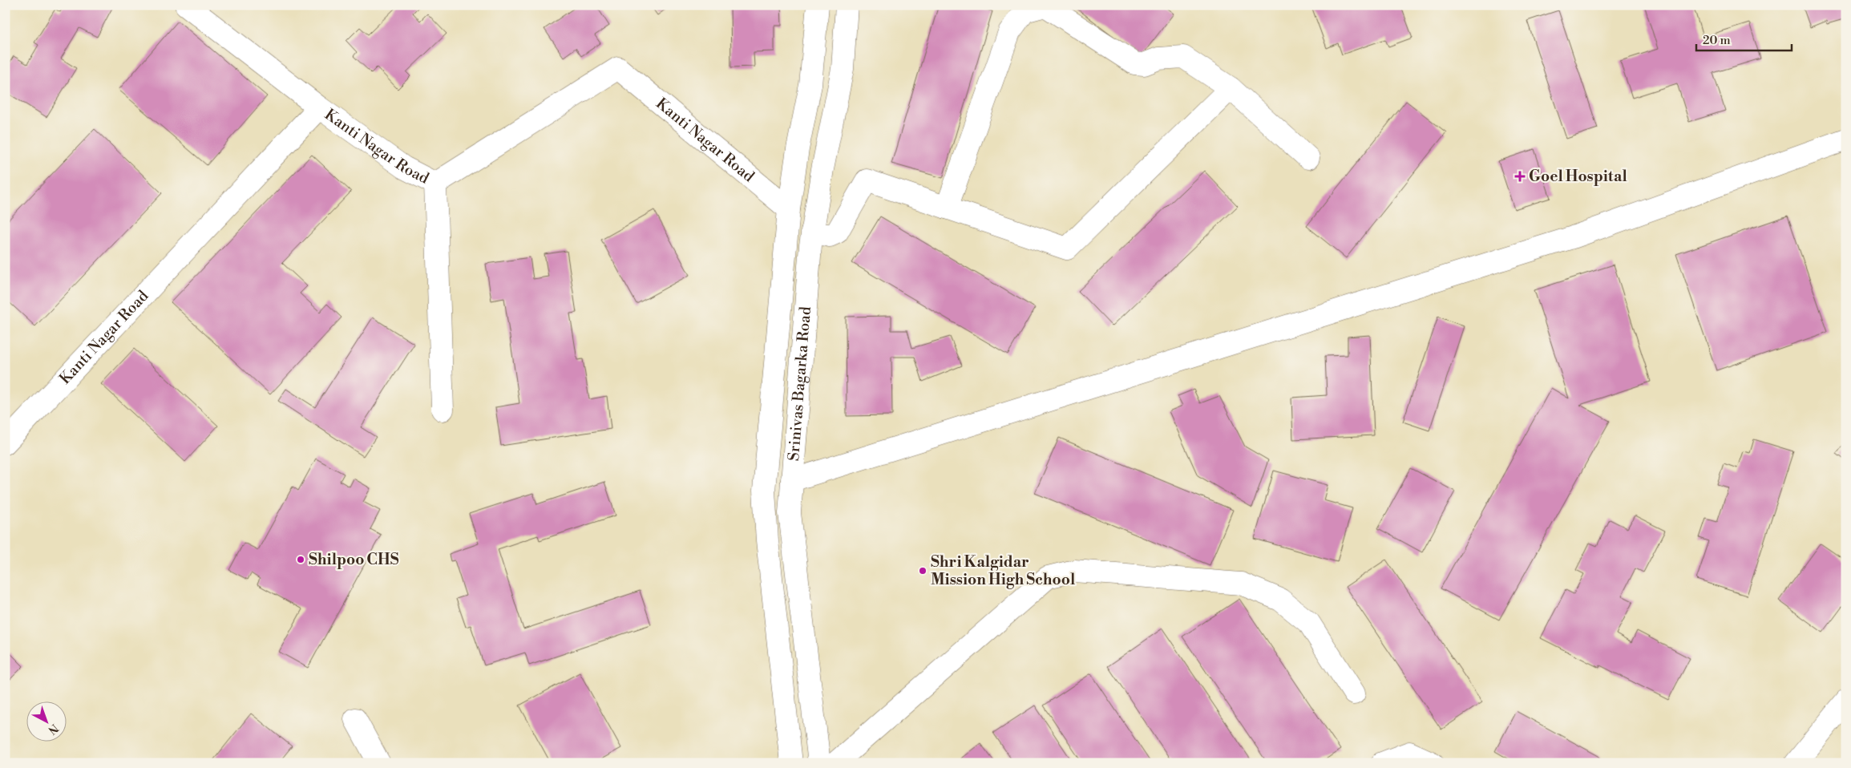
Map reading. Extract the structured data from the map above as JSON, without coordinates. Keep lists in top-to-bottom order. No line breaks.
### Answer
{"streets":{"street":["Kanti Nagar Road","Srinivas Bagarka Road"]},"crossings":[["Kanti Nagar Road","Srinivas Bagarka Road"]],"places":{"health":["Goel Hospital"],"other":["Shilpoo CHS","Shri Kalgidar Mission High School"]},"scale_bar":"20 m","north":"bottom right"}
